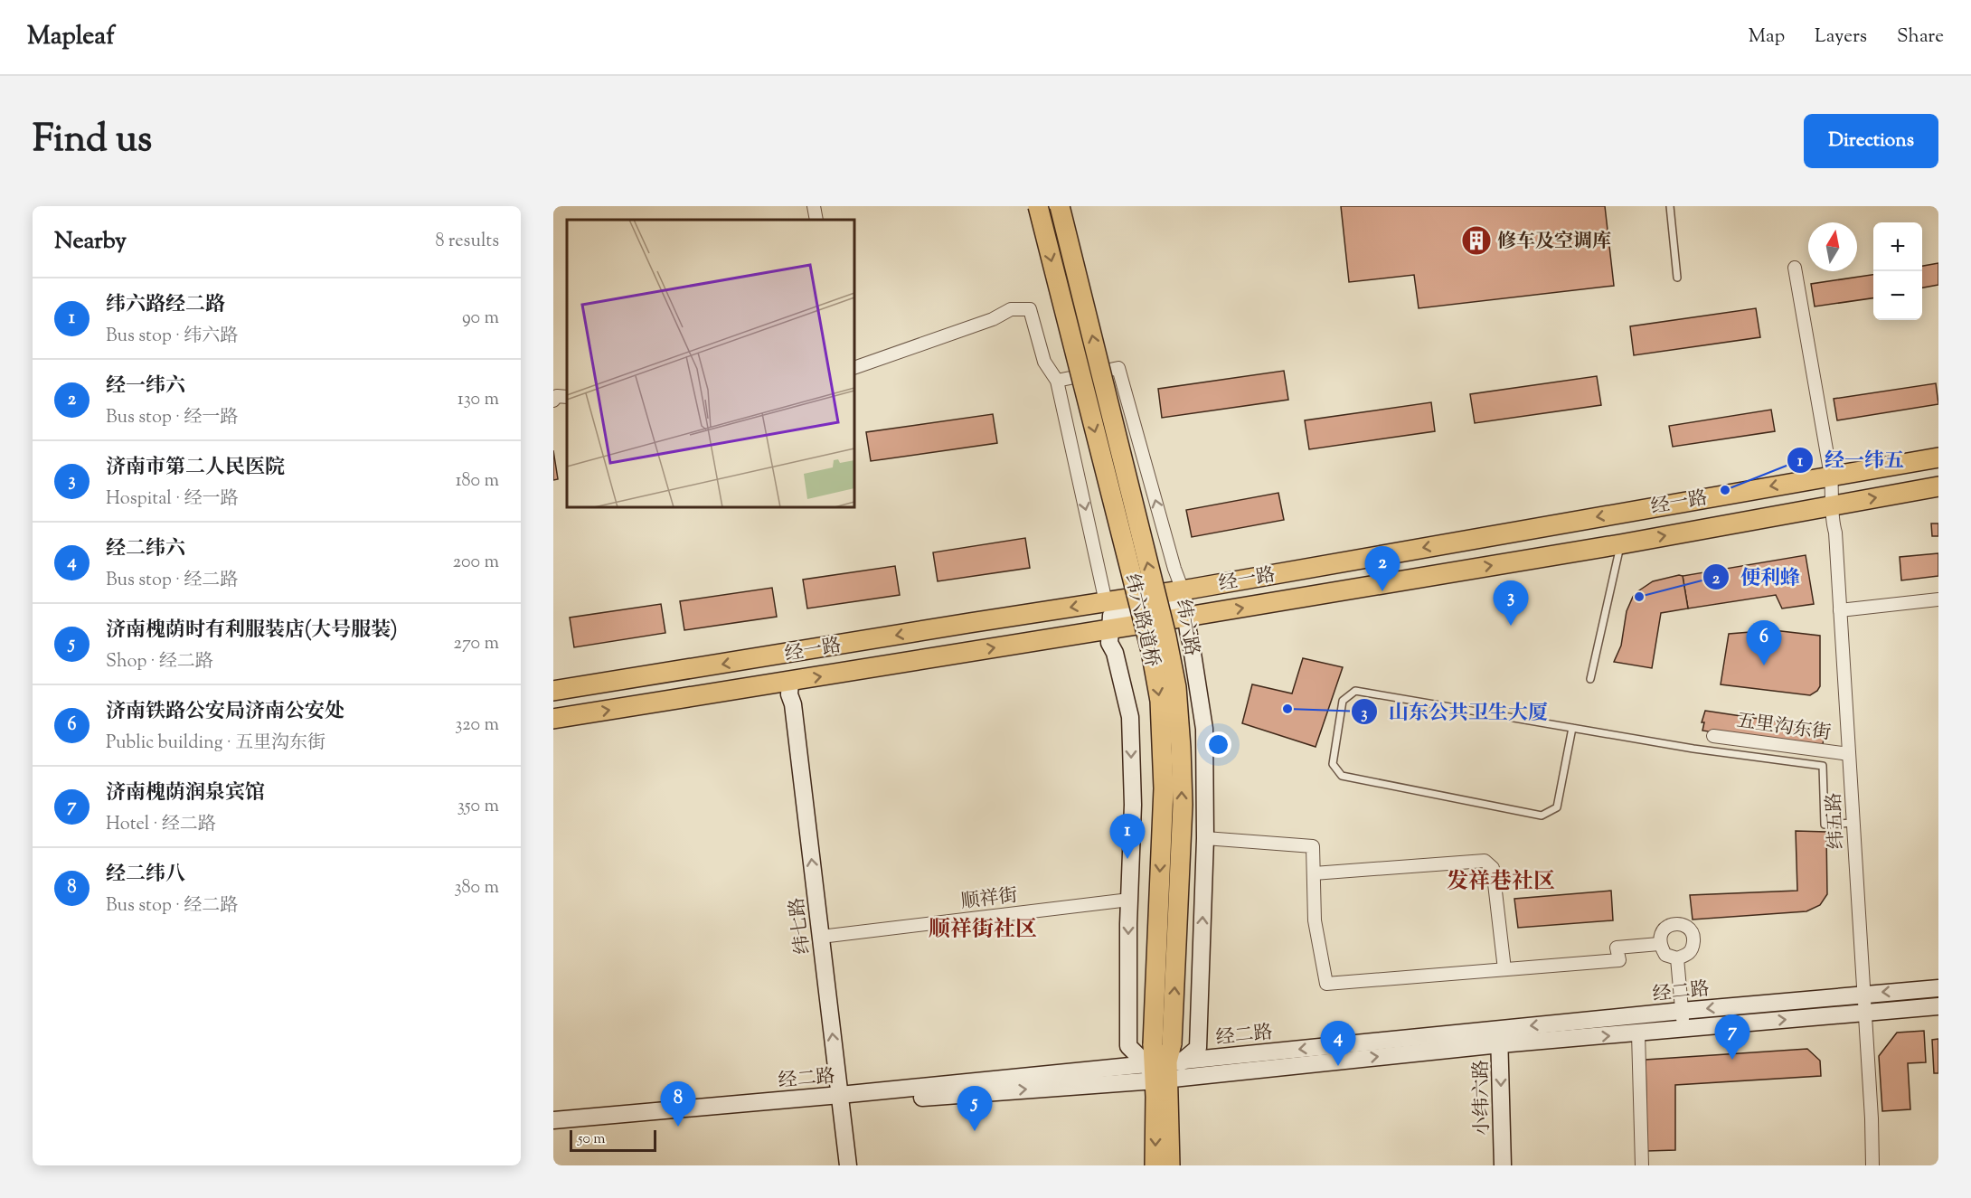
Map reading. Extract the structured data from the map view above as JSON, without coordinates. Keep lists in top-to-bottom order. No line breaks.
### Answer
{"streets":{"main road":["经一路","纬六路道桥"],"street":["纬六路","五里沟东街","纬五路","顺祥街","纬七路","经二路","小纬六路"]},"crossings":[["经一路","纬六路"],["经一路","纬五路"],["经一路","纬七路"],["纬六路道桥","纬六路"],["纬六路道桥","经二路"],["纬六路","经二路"],["五里沟东街","纬五路"],["纬五路","经二路"],["顺祥街","纬七路"],["纬七路","经二路"],["经二路","小纬六路"]],"one_way":["纬六路","纬七路"],"districts":["发祥巷社区","顺祥街社区"],"places":{"building":["修车及空调库"],"other":["经一纬五","便利蜂","山东公共卫生大厦"]},"scale_bar":"50 m","north":"top","page":{"header":"Mapleaf","nav":["Map","Layers","Share"],"title":"Find us","buttons":"Directions","heading":["Nearby","8 results"],"map_buttons":["+","−"],"list":[{"mark":"1","name":"纬六路经二路","note":"Bus stop · 纬六路","value":"90 m"},{"mark":"2","name":"经一纬六","note":"Bus stop · 经一路","value":"130 m"},{"mark":"3","name":"济南市第二人民医院","note":"Hospital · 经一路","value":"180 m"},{"mark":"4","name":"经二纬六","note":"Bus stop · 经二路","value":"200 m"},{"mark":"5","name":"济南槐荫时有利服装店(大号服装)","note":"Shop · 经二路","value":"270 m"},{"mark":"6","name":"济南铁路公安局济南公安处","note":"Public building · 五里沟东街","value":"320 m"},{"mark":"7","name":"济南槐荫润泉宾馆","note":"Hotel · 经二路","value":"350 m"},{"mark":"8","name":"经二纬八","note":"Bus stop · 经二路","value":"380 m"}],"pins":["2","3","6","1","7","4","8","5"],"scale":"50 m"}}
